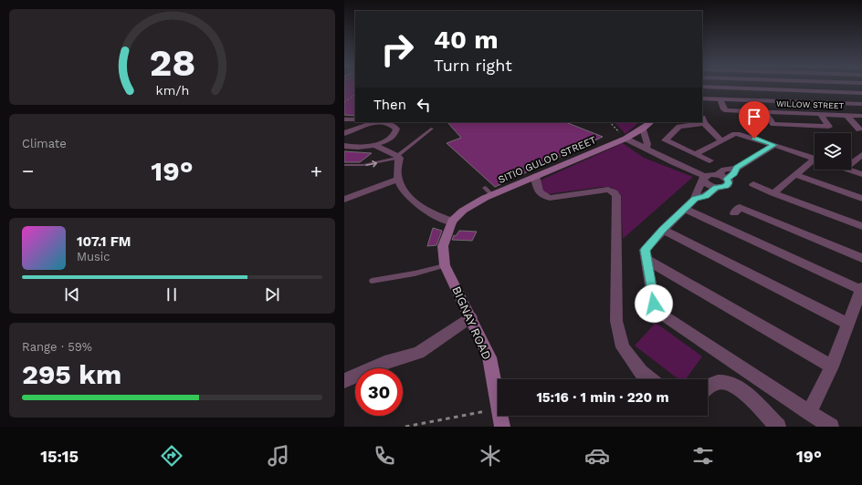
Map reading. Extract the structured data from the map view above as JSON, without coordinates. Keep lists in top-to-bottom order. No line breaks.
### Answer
{"streets":{"main road":["SITIO GULOD STREET","BIGNAY ROAD"],"street":["WILLOW STREET"]},"crossings":[["SITIO GULOD STREET","BIGNAY ROAD"]],"page":{"turn":["40 m","Turn right"],"then":"Then","tile":["Climate",["Range · 59%","295 km"]],"heat":["−","19°","+"],"song":["107.1 FM","Music"],"limit":"30","trip":"15:16 · 1 min · 220 m","tabs":["15:15","19°"],"gauge":["28","km/h"]}}
